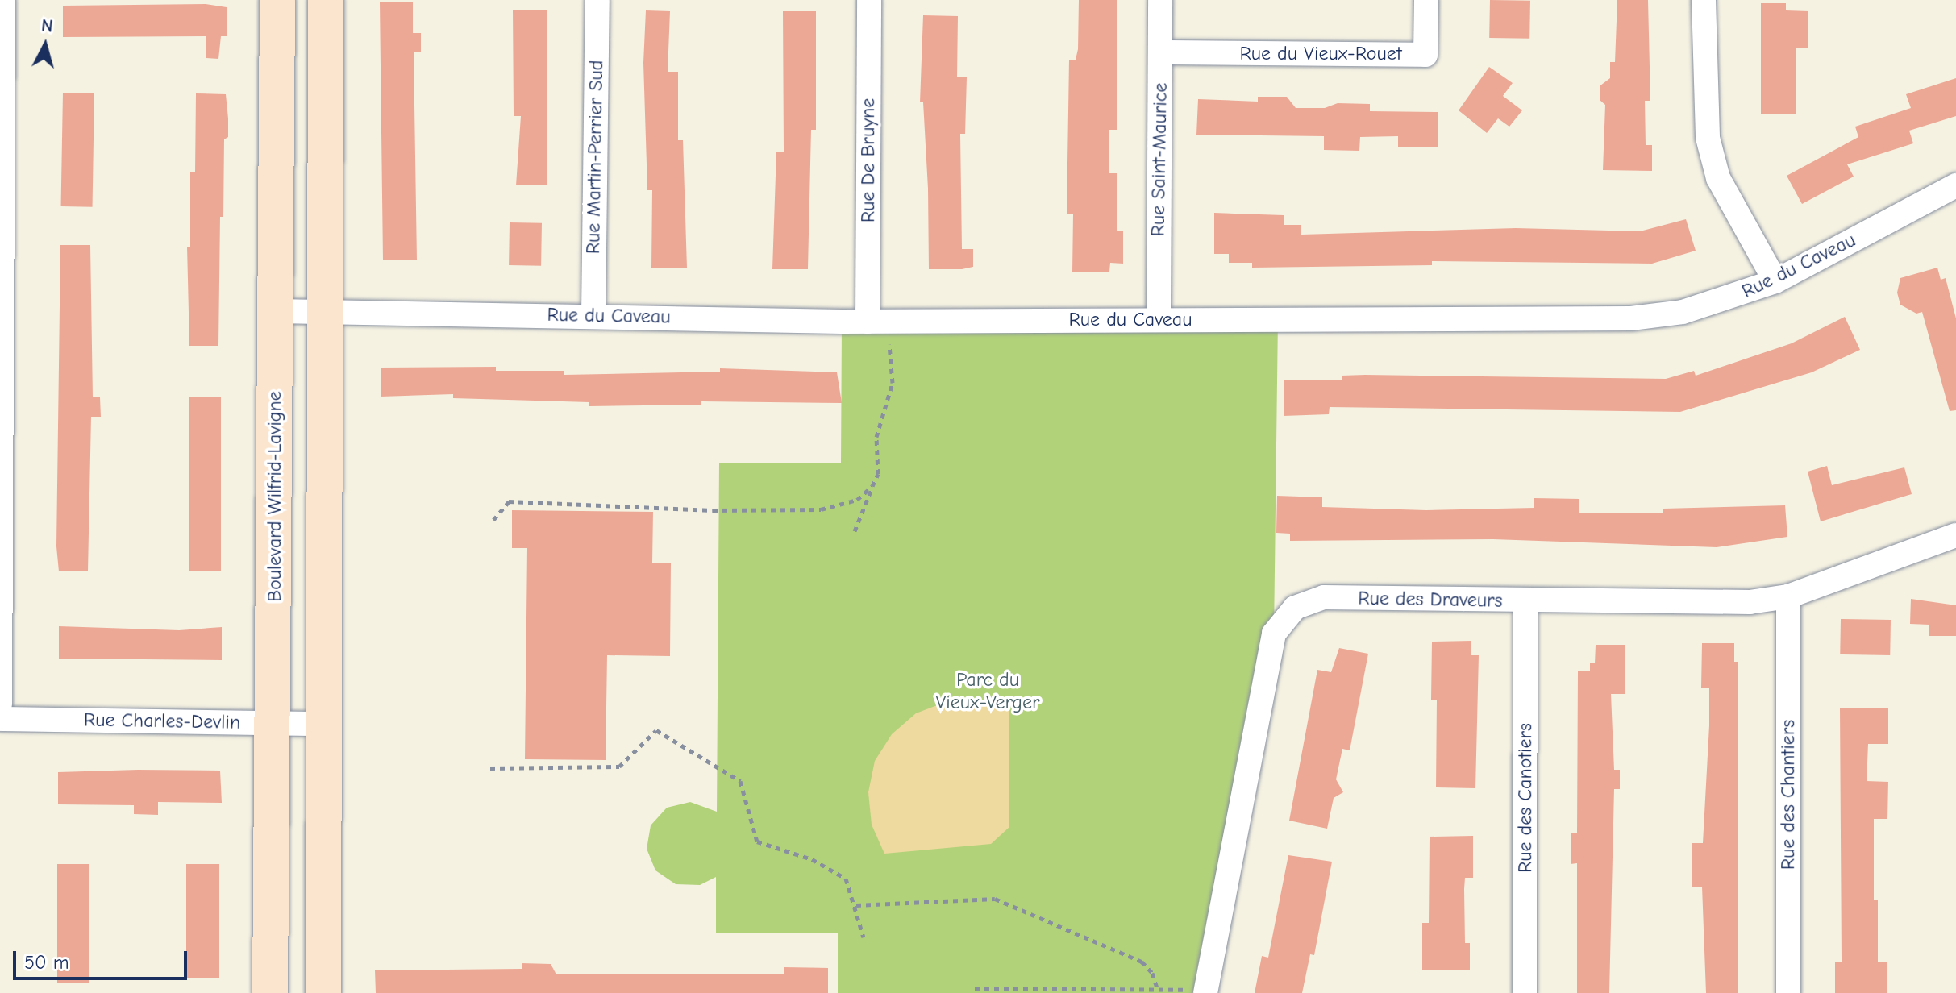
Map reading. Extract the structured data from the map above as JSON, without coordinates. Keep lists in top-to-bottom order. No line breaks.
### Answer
{"streets":{"main road":["Boulevard Wilfrid-Lavigne"],"street":["Rue du Vieux-Rouet","Rue Martin-Perrier Sud","Rue Saint-Maurice","Rue De Bruyne","Rue du Caveau","Rue des Draveurs","Rue Charles-Devlin","Rue des Chantiers","Rue des Canotiers"]},"crossings":[["Rue du Vieux-Rouet","Rue Saint-Maurice"],["Rue Martin-Perrier Sud","Rue du Caveau"],["Rue Saint-Maurice","Rue du Caveau"],["Rue De Bruyne","Rue du Caveau"],["Rue du Caveau","Boulevard Wilfrid-Lavigne"],["Boulevard Wilfrid-Lavigne","Rue Charles-Devlin"],["Rue des Draveurs","Rue des Chantiers"],["Rue des Draveurs","Rue des Canotiers"]],"parks":["Parc du Vieux-Verger"],"scale_bar":"50 m","north":"top"}
